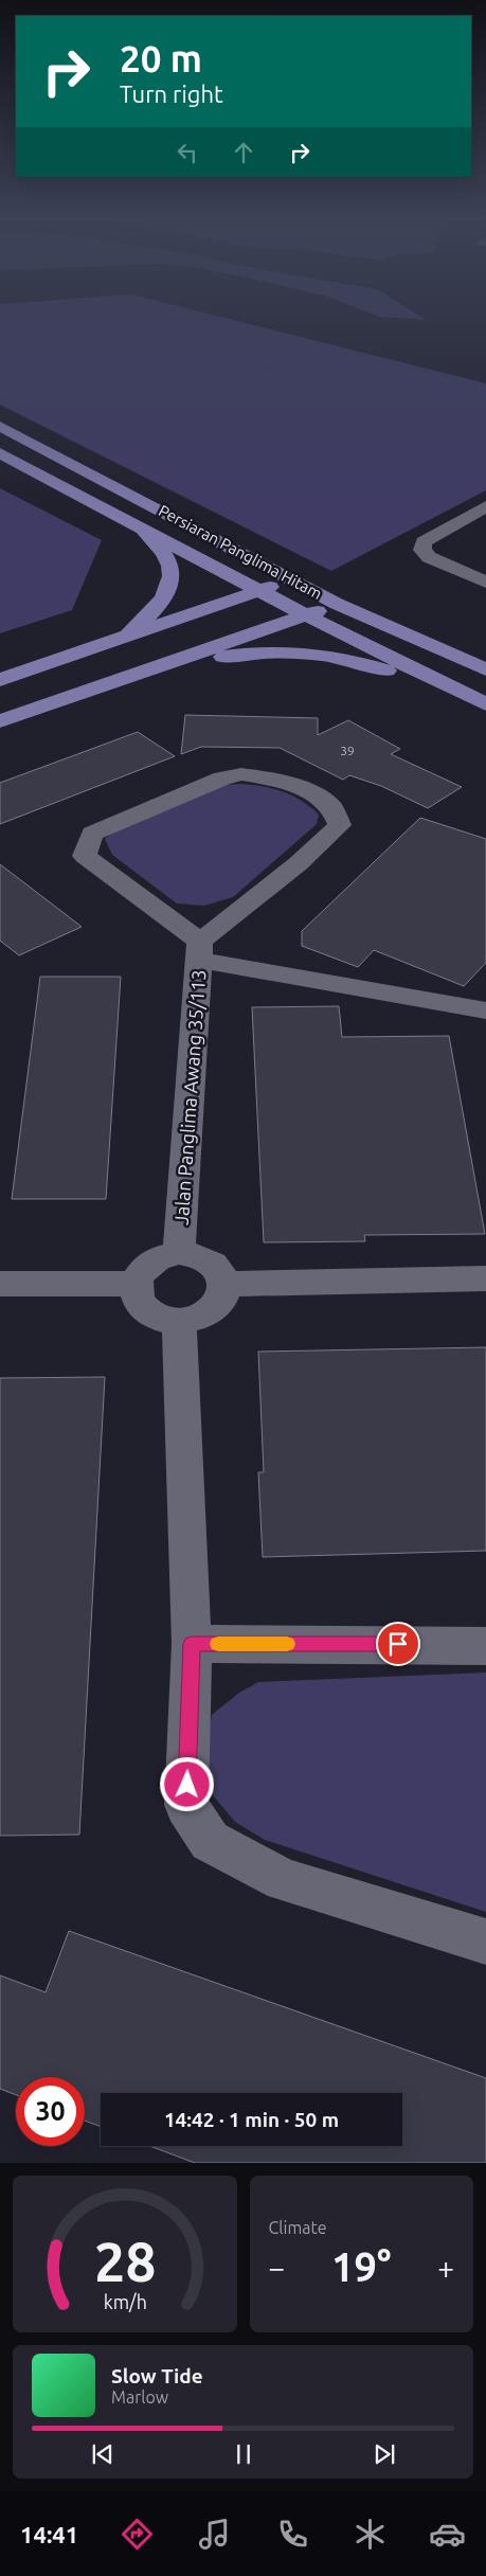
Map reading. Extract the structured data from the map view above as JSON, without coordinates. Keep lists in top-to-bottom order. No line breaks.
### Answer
{"streets":{"main road":["Persiaran Panglima Hitam"],"street":["Jalan Panglima Awang 35/113"]},"house_numbers":["39"],"page":{"turn":["20 m","Turn right"],"limit":"30","trip":"14:42 · 1 min · 50 m","tile":"Climate","heat":["−","19°","+"],"song":["Slow Tide","Marlow"],"tabs":"14:41","gauge":["28","km/h"]}}
